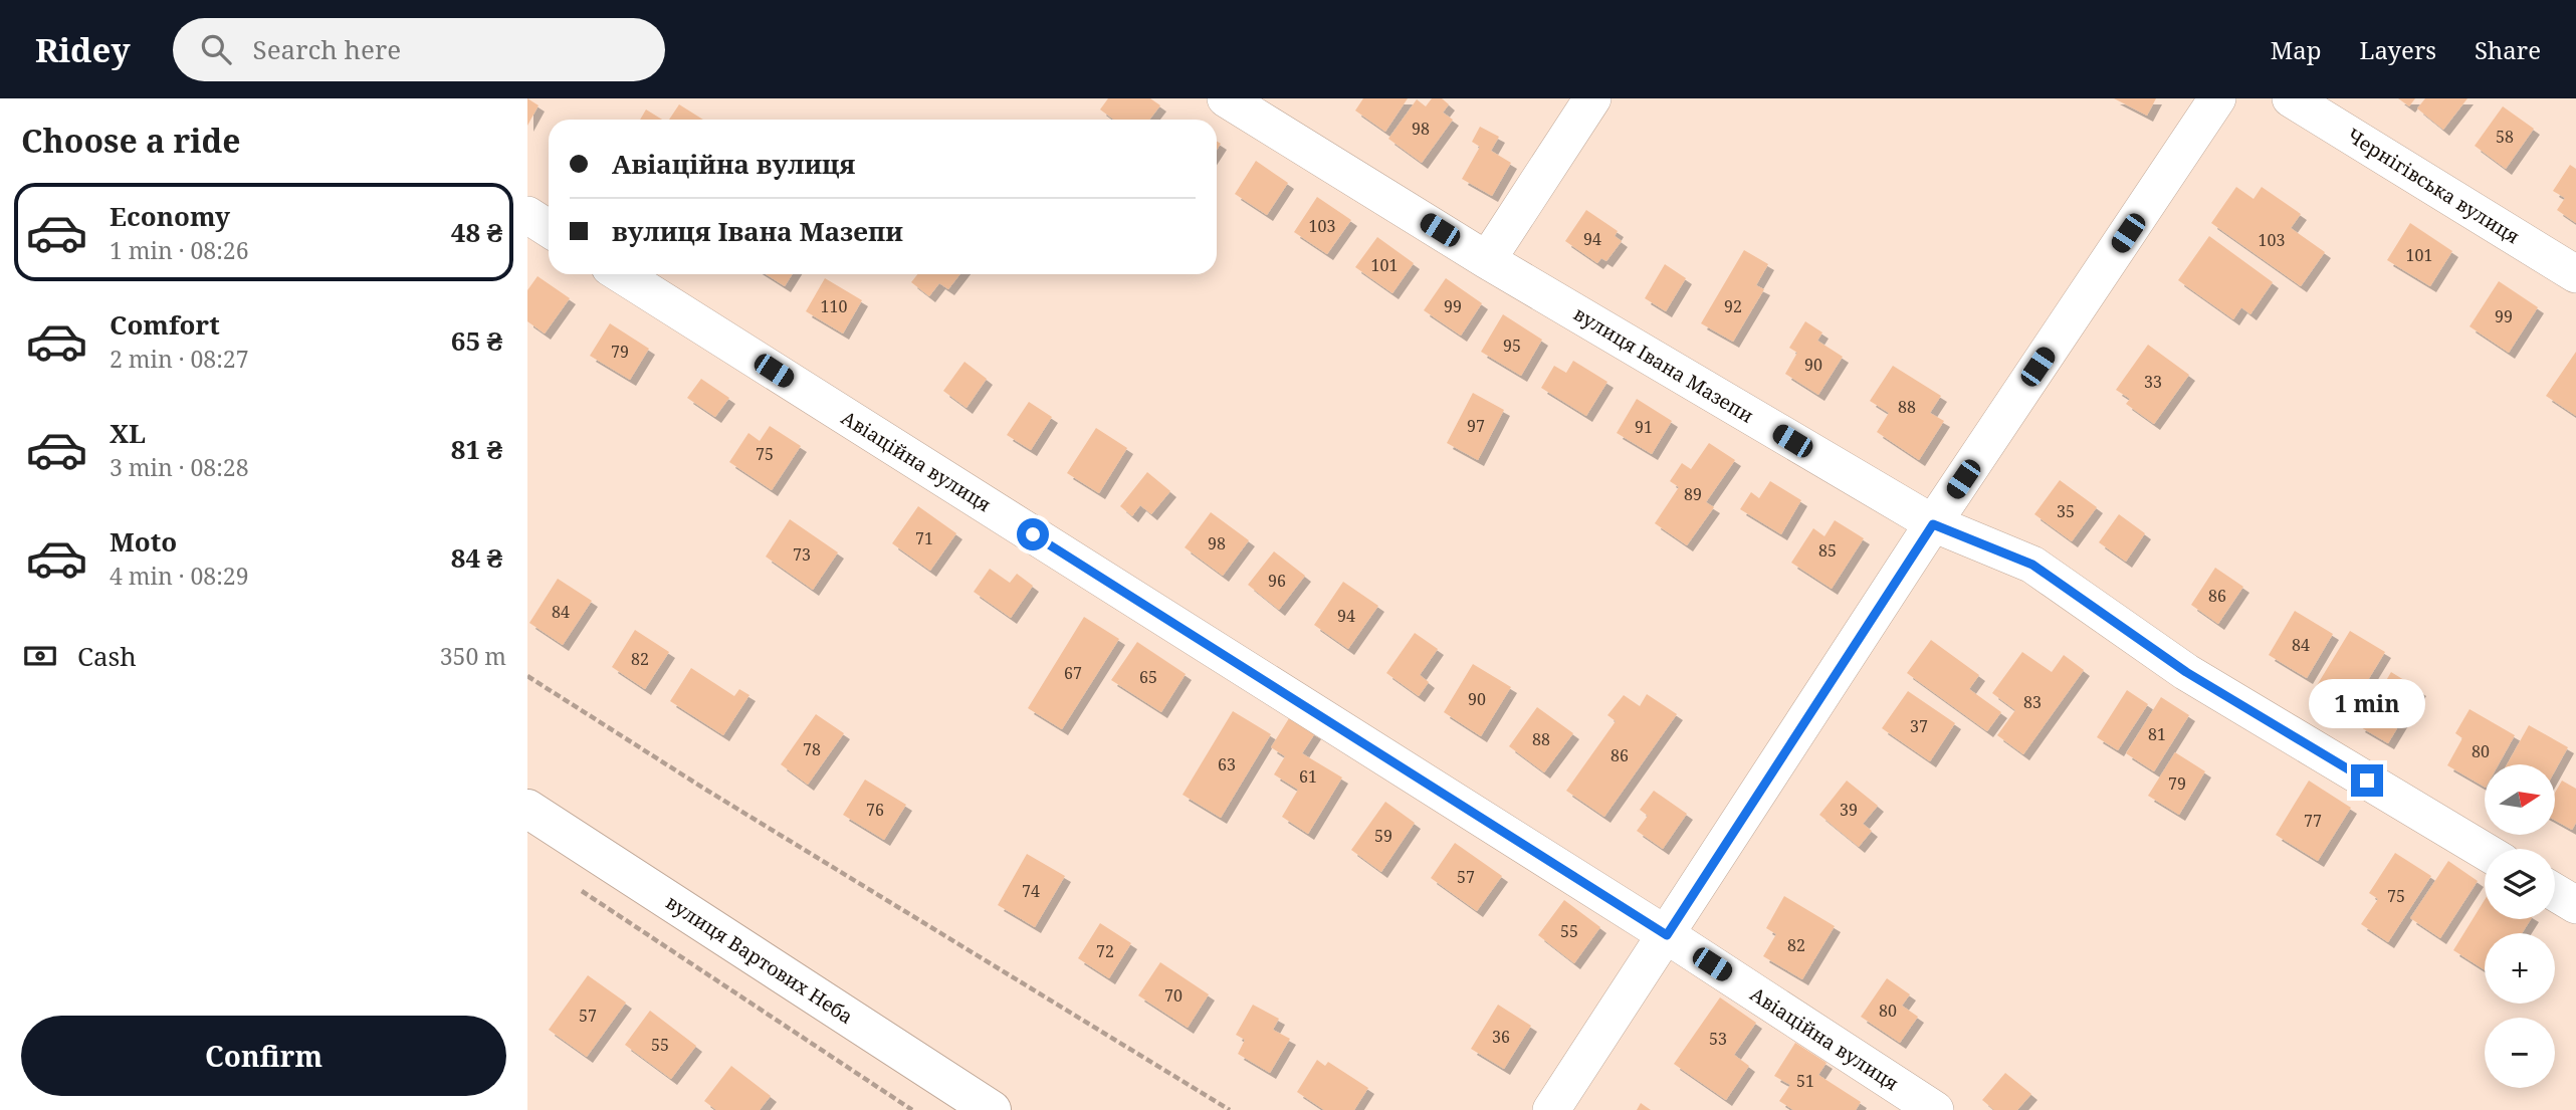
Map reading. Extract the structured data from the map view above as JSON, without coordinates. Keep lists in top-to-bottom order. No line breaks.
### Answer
{"streets":{"street":["Чернігівська вулиця","вулиця Івана Мазепи","Авіаційна вулиця","вулиця Вартових Неба"]},"house_numbers":["98","58","103","94","103","101","101","110","99","92","99","95","79","90","33","88","97","91","75","89","35","71","98","85","73","96","86","84","94","84","82","67","65","90","83","37","81","88","78","80","86","63","61","79","76","39","77","59","57","74","75","55","82","72","70","80","57","36","53","55","51"],"north":"right","page":{"header":"Ridey","search":"Search here","nav":["Map","Layers","Share"],"heading":"Choose a ride","banner":["Авіаційна вулиця","вулиця Івана Мазепи"],"list":[{"name":"Economy","note":"1 min · 08:26","value":"48 ₴"},{"name":"Comfort","note":"2 min · 08:27","value":"65 ₴"},{"name":"XL","note":"3 min · 08:28","value":"81 ₴"},{"name":"Moto","note":"4 min · 08:29","value":"84 ₴"}],"pay":["Cash","350 m"],"bubble":"1 min","map_buttons":["+","−"],"buttons":"Confirm"}}
